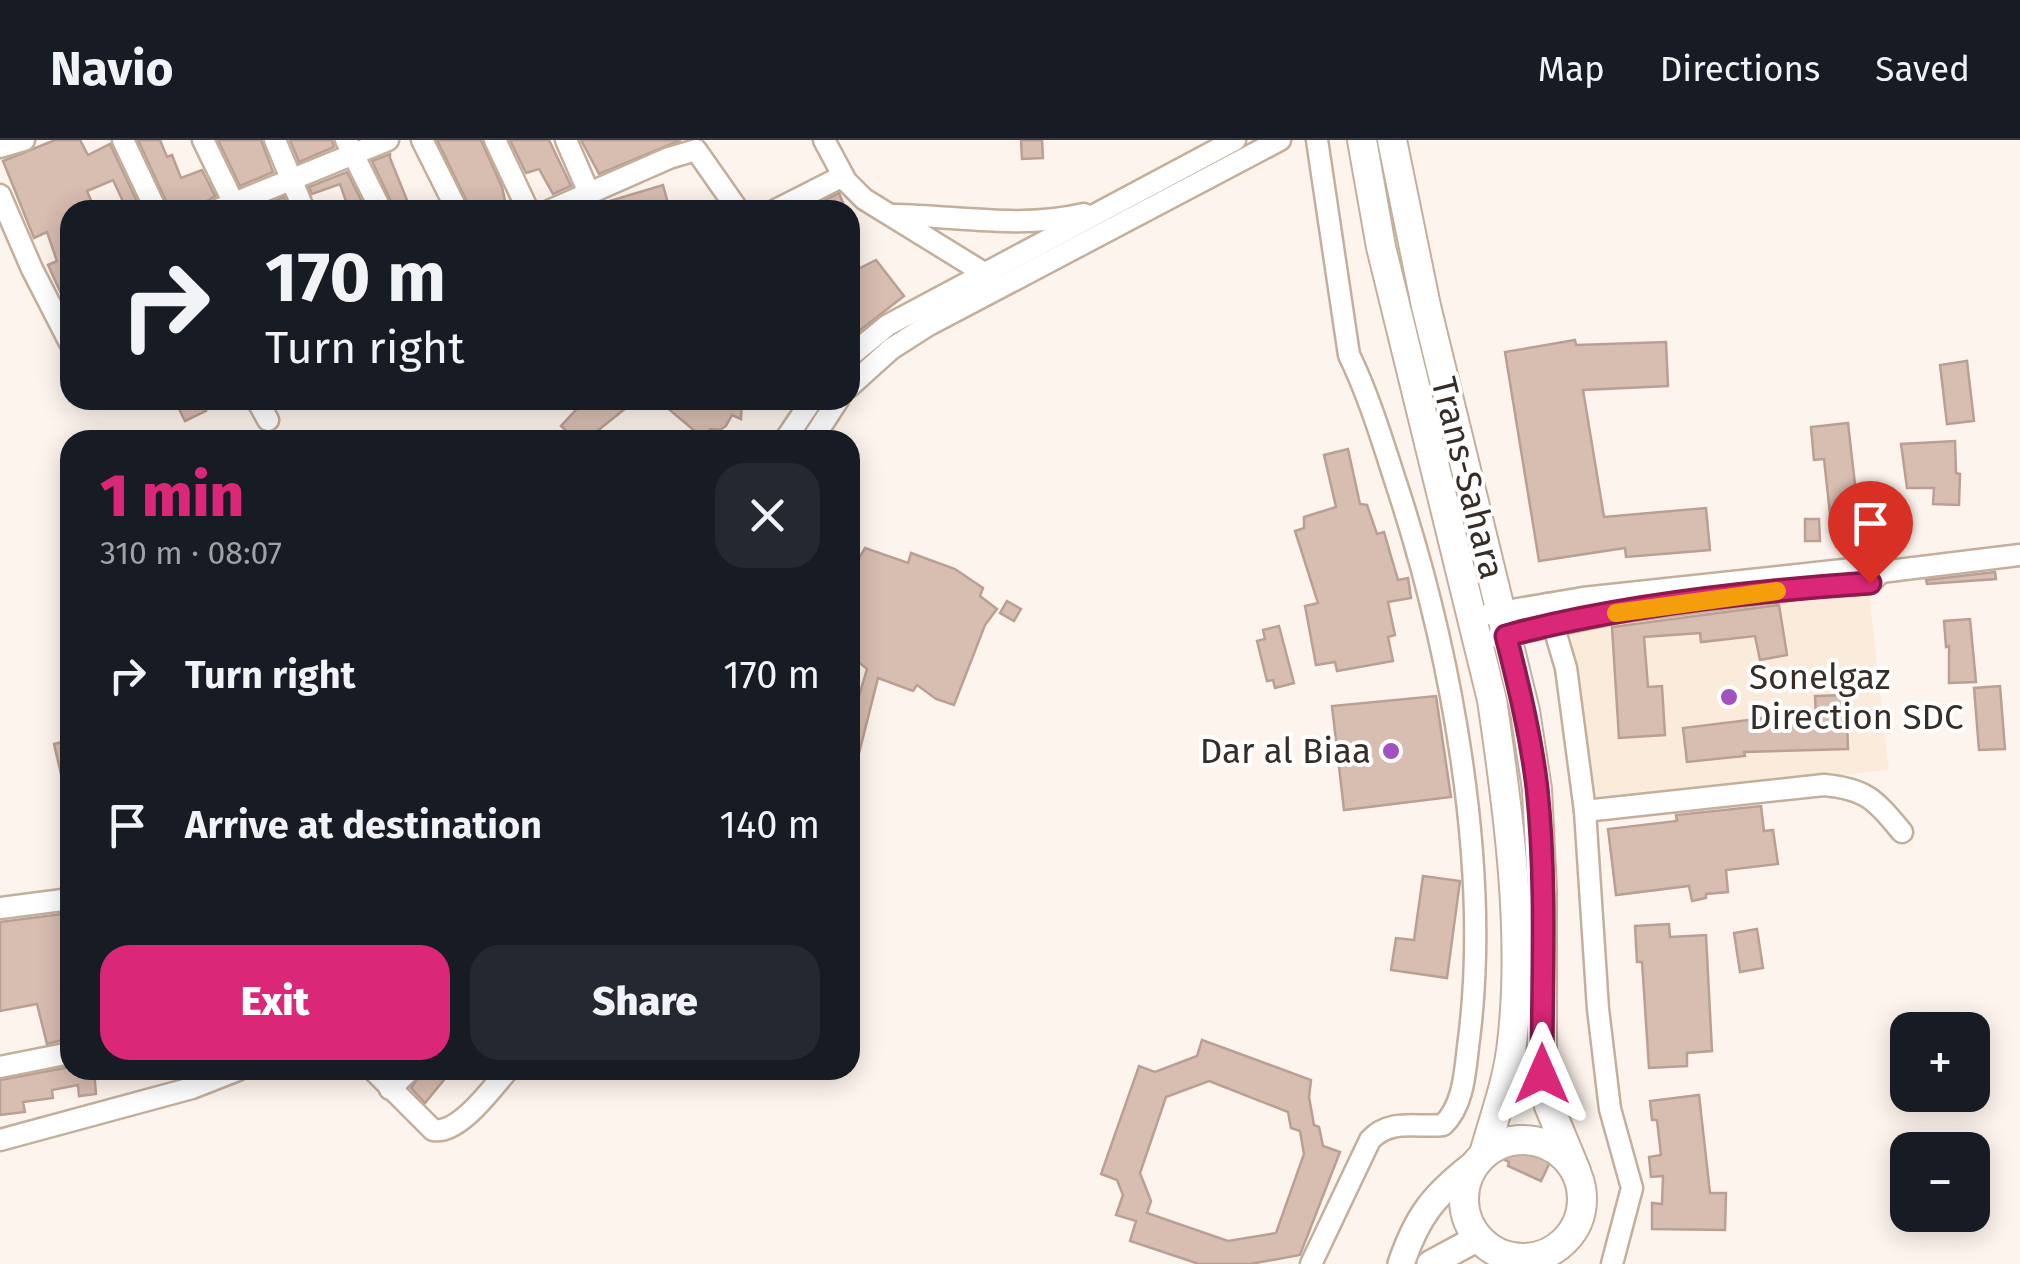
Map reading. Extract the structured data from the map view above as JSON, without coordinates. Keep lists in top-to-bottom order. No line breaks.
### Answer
{"streets":{"highway":["Trans-Sahara"]},"places":["Sonelgaz Direction SDC","Dar al Biaa"],"page":{"header":"Navio","nav":["Map","Directions","Saved"],"turn":["170 m","Turn right"],"heading":["1 min","310 m · 08:07"],"list":[{"name":"Turn right","value":"170 m"},{"name":"Arrive at destination","value":"140 m"}],"buttons":["Exit","Share"],"map_buttons":["+","−"]}}
